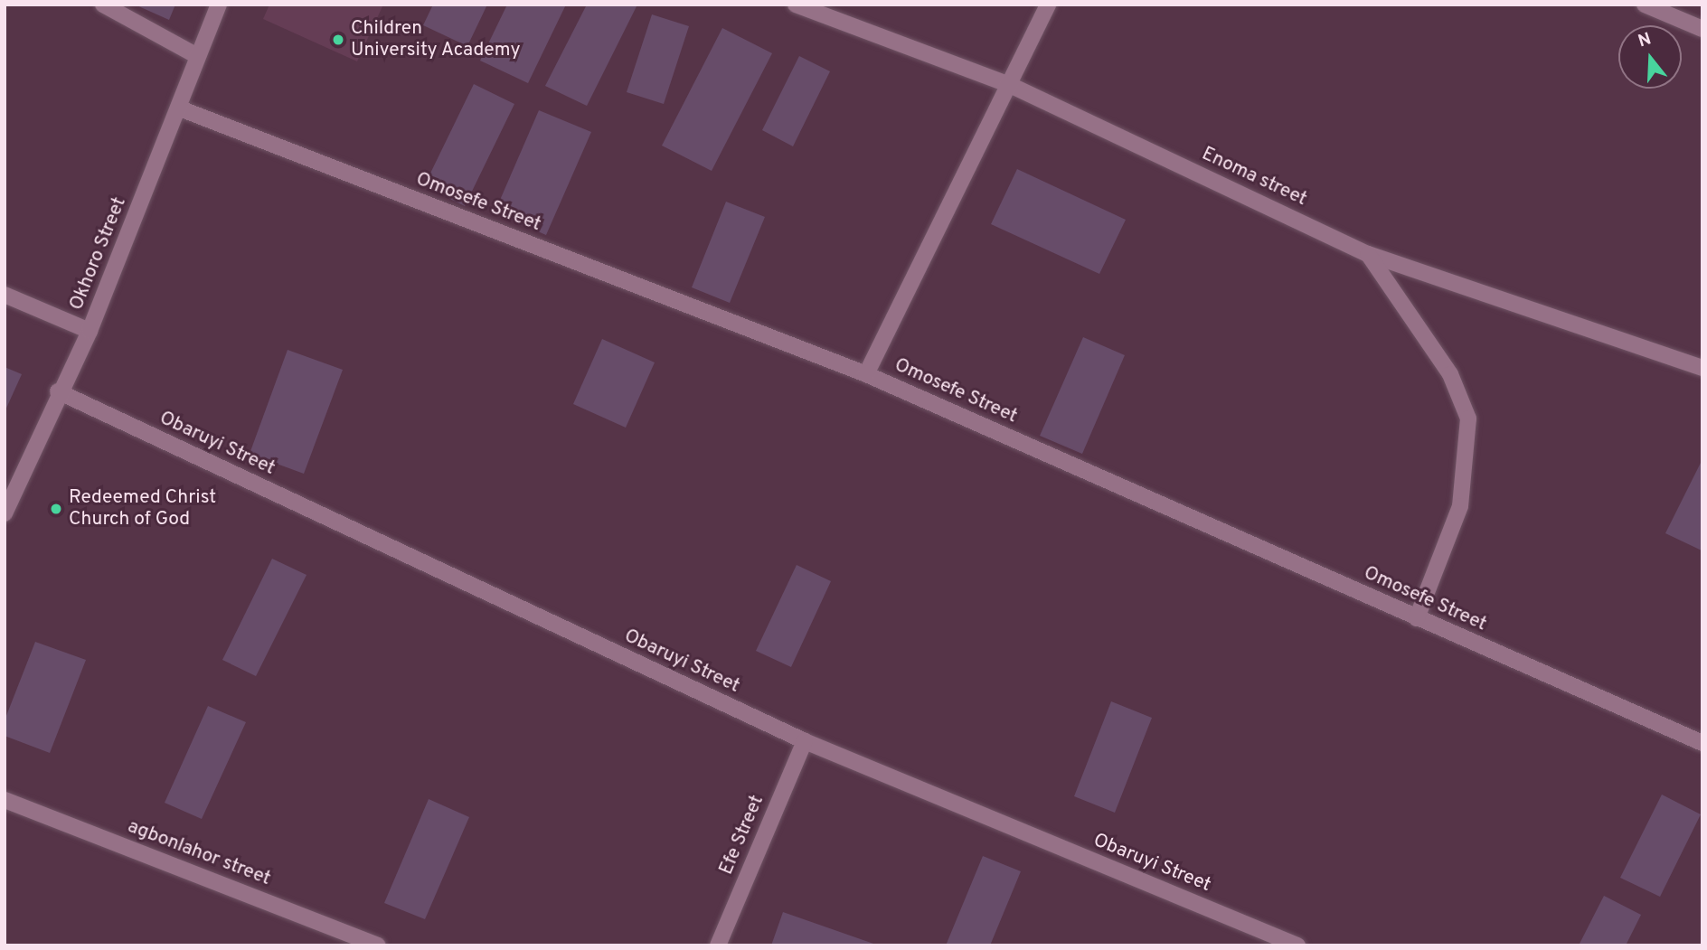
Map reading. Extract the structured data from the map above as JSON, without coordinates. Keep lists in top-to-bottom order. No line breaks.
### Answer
{"streets":{"street":["Enoma street","Omosefe Street","Okhoro Street","Obaruyi Street","Efe Street","agbonlahor street"]},"crossings":[["Omosefe Street","Okhoro Street"],["Okhoro Street","Obaruyi Street"],["Obaruyi Street","Efe Street"]],"places":["Children University Academy","Redeemed Christ Church of God"],"north":"top"}
